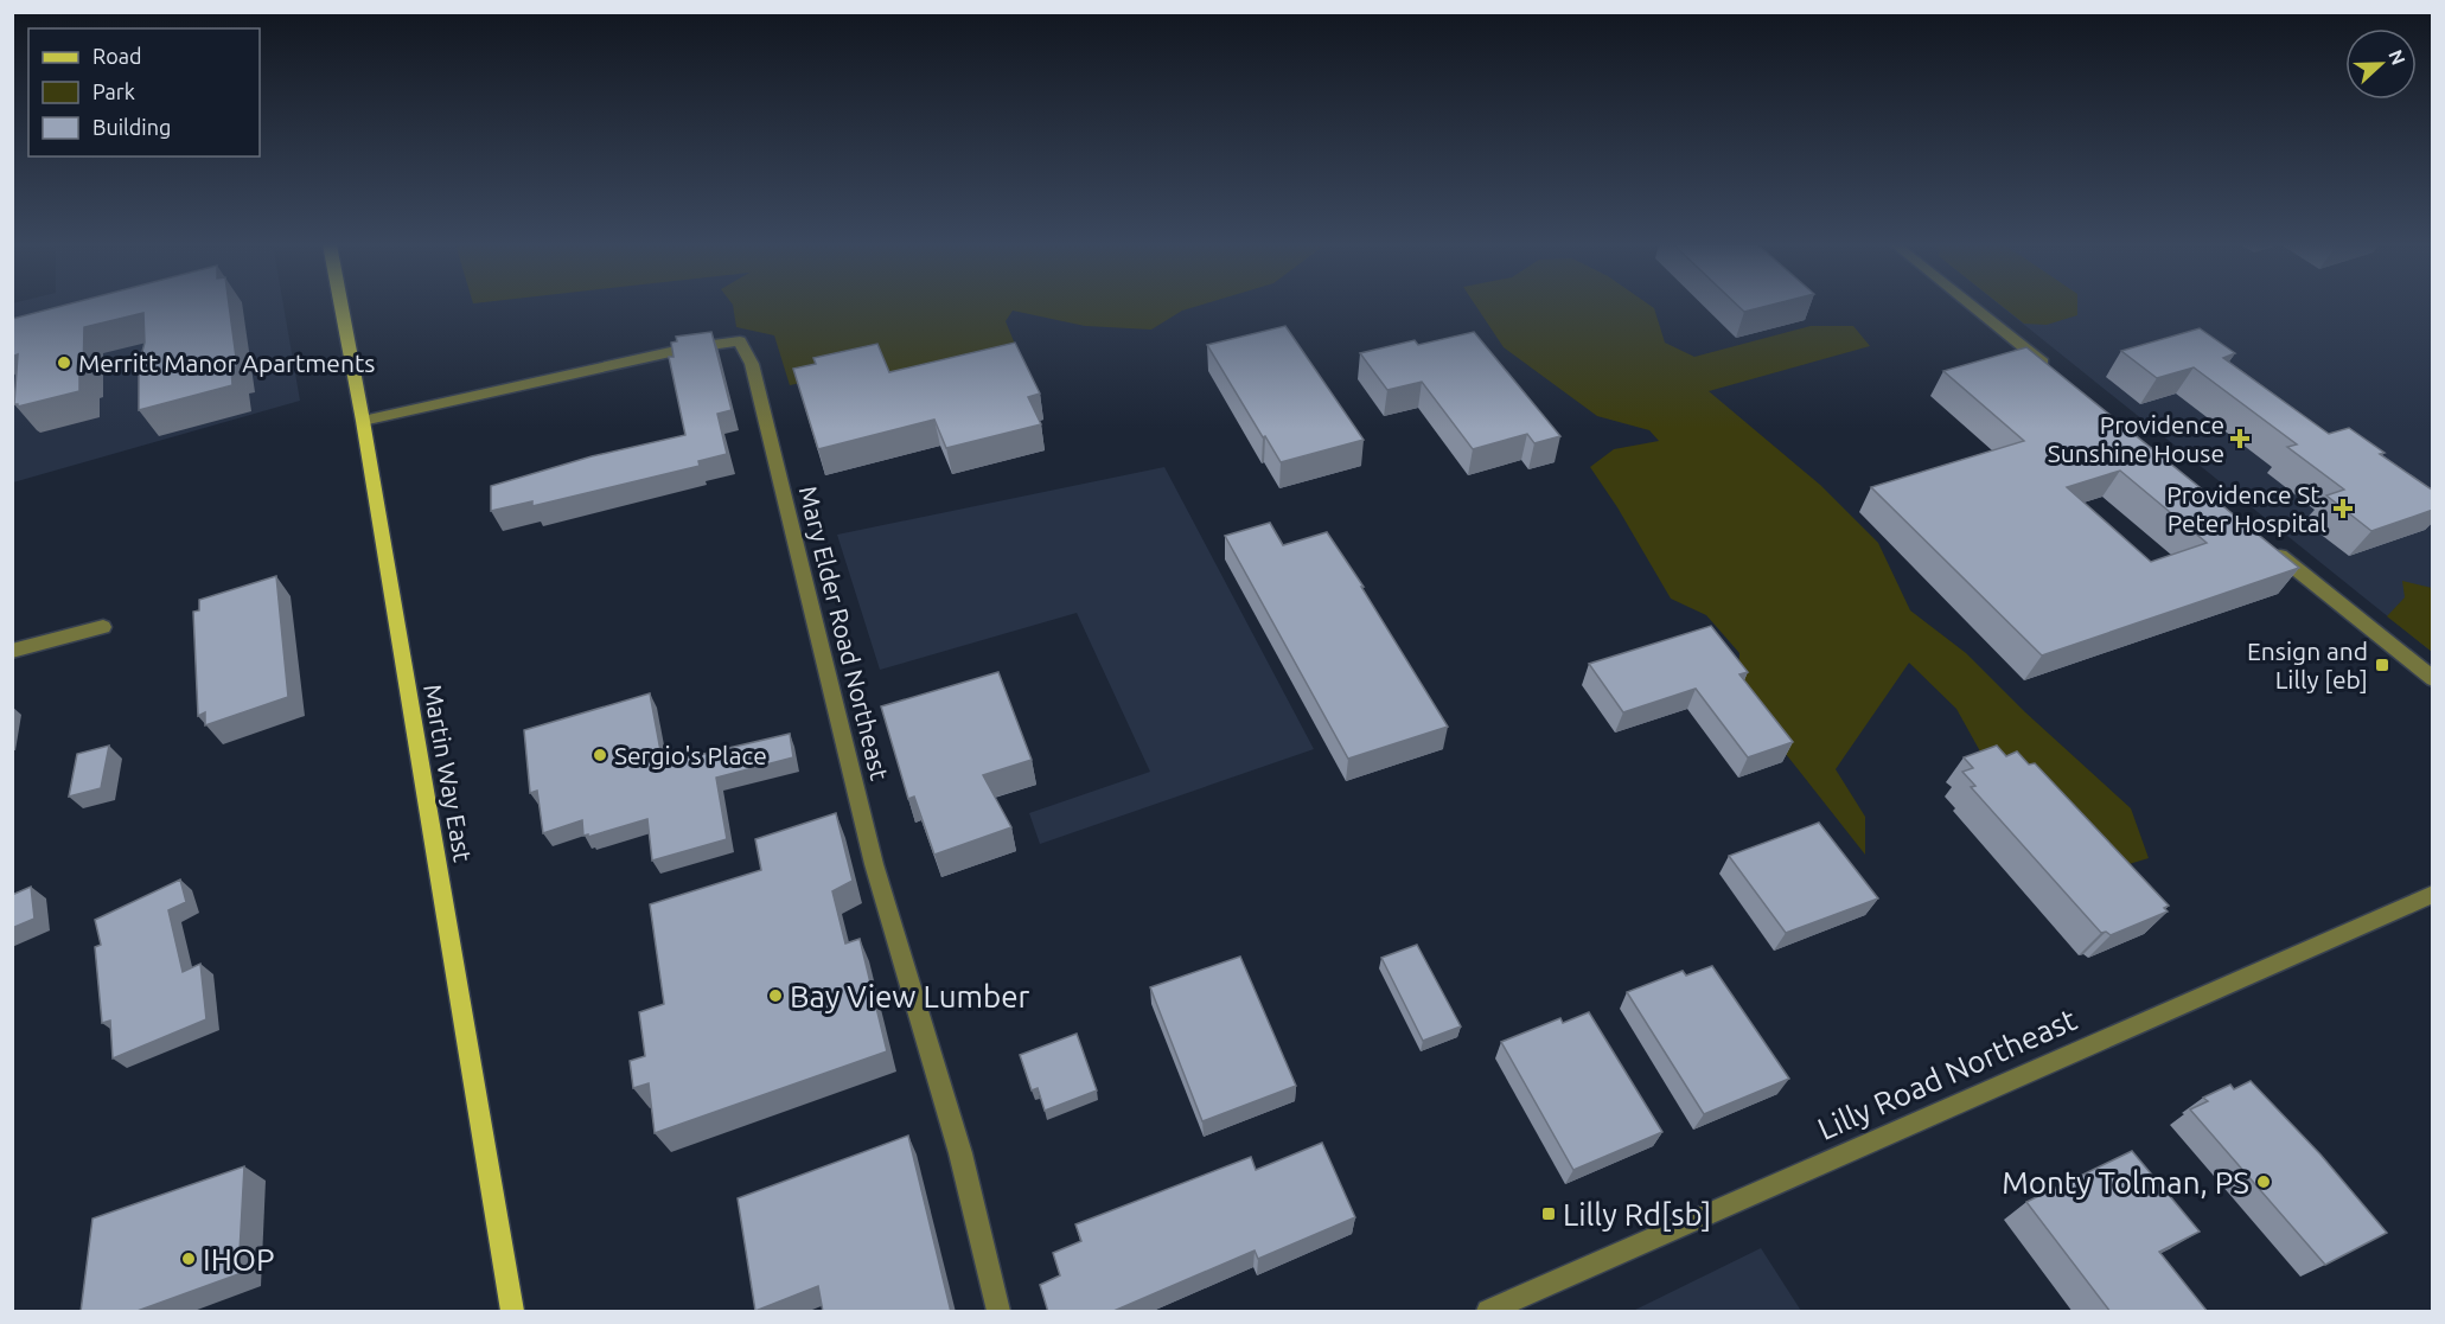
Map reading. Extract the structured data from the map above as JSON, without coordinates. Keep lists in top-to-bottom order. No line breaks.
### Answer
{"streets":{"main road":["Martin Way East"],"street":["Mary Elder Road Northeast","Lilly Road Northeast"]},"crossings":[["Mary Elder Road Northeast","Martin Way East"]],"places":{"other":["Merritt Manor Apartments","Sergio's Place","Bay View Lumber","Monty Tolman, PS","IHOP"],"health":["Providence Sunshine House","Providence St. Peter Hospital"],"transit":["Ensign and Lilly [eb]","Lilly Rd[sb]"]},"legend":["Road","Park","Building"],"north":"right"}
